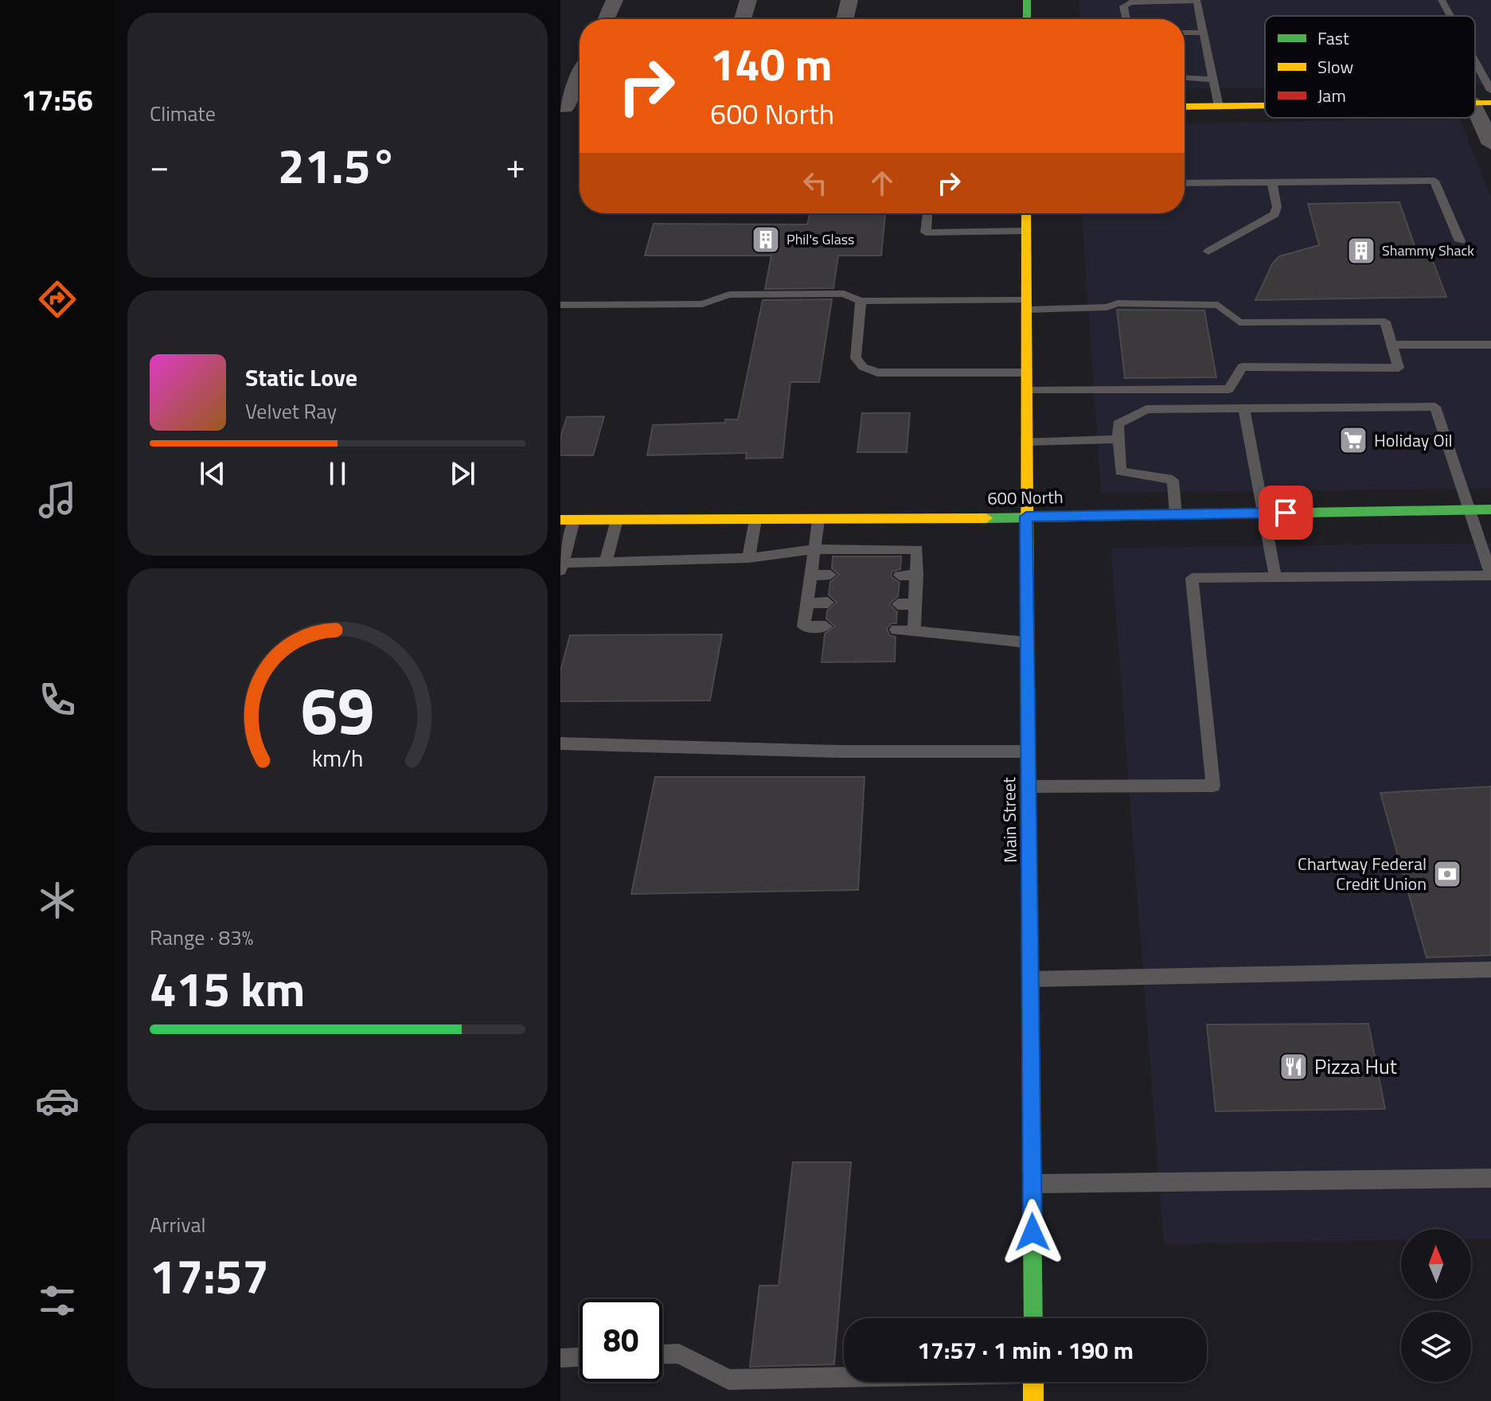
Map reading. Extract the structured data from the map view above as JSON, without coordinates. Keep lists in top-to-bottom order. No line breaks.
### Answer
{"streets":{"main road":["600 North","Main Street"]},"crossings":[["600 North","Main Street"]],"places":{"building":["Phil's Glass","Shammy Shack"],"supermarket":["Holiday Oil"],"bank":["Chartway Federal Credit Union"],"restaurant":["Pizza Hut"]},"legend":["Fast","Slow","Jam"],"north":"top","page":{"tabs":"17:56","tile":["Climate",["Range · 83%","415 km"],["Arrival","17:57"]],"turn":["140 m","600 North"],"heat":["−","21.5°","+"],"song":["Static Love","Velvet Ray"],"limit":"80","trip":"17:57 · 1 min · 190 m","gauge":["69","km/h"]}}
